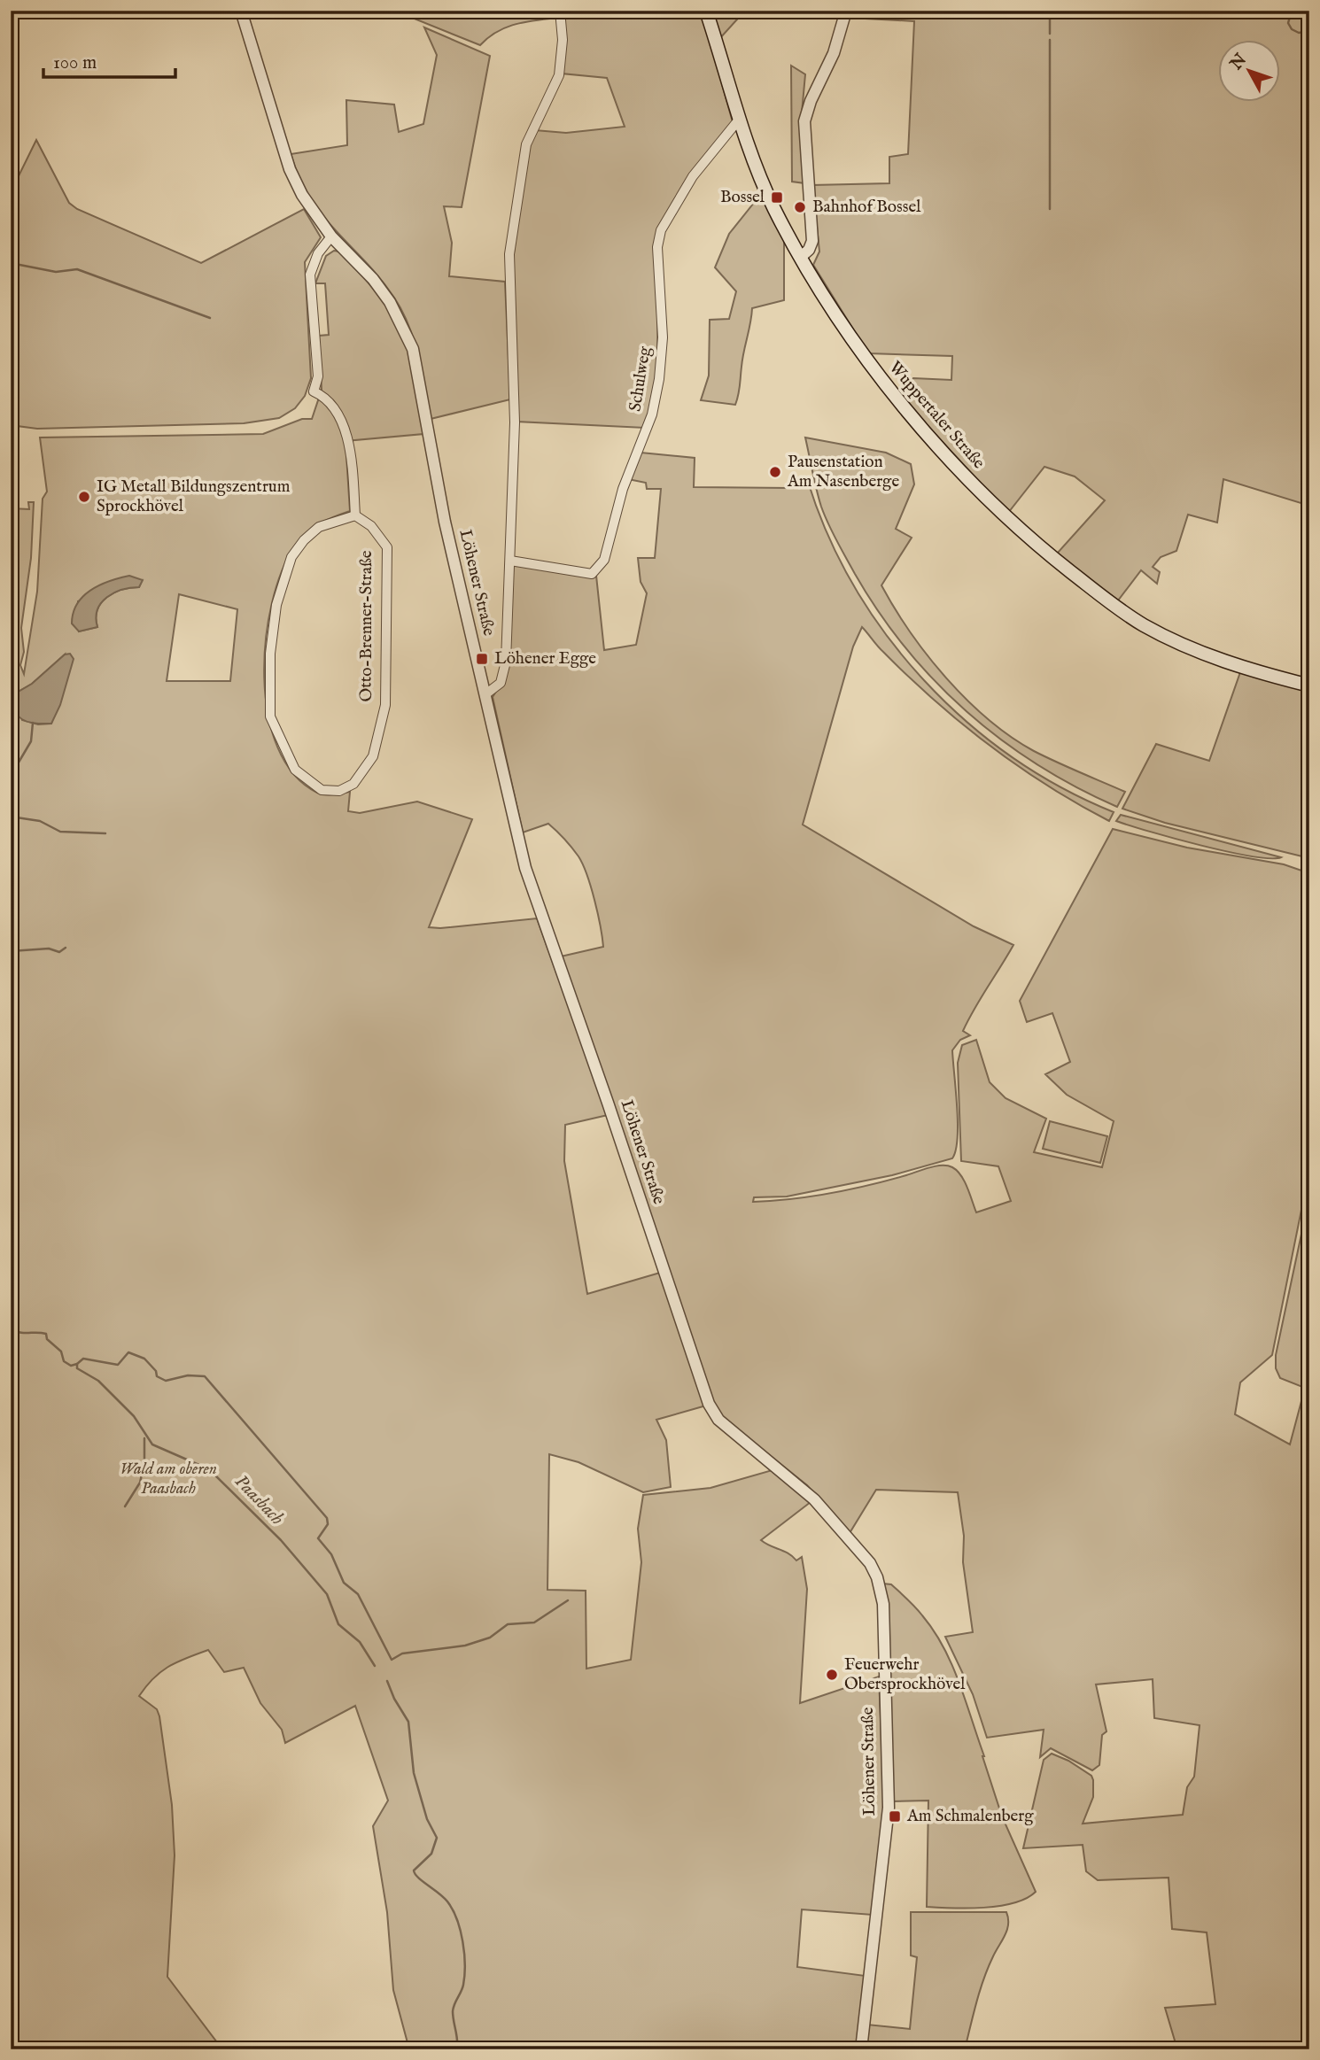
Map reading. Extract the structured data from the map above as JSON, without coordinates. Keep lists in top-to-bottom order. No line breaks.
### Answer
{"streets":{"main road":["Wuppertaler Straße"],"street":["Schulweg","Löhener Straße","Otto-Brenner-Straße"]},"crossings":[["Schulweg","Wuppertaler Straße"]],"water":["Paasbach"],"parks":["Wald am oberen Paasbach"],"places":{"transit":["Bossel","Löhener Egge","Am Schmalenberg"],"other":["Bahnhof Bossel","Pausenstation Am Nasenberge","IG Metall Bildungszentrum Sprockhövel","Feuerwehr Obersprockhövel"]},"scale_bar":"100 m","north":"top left"}
